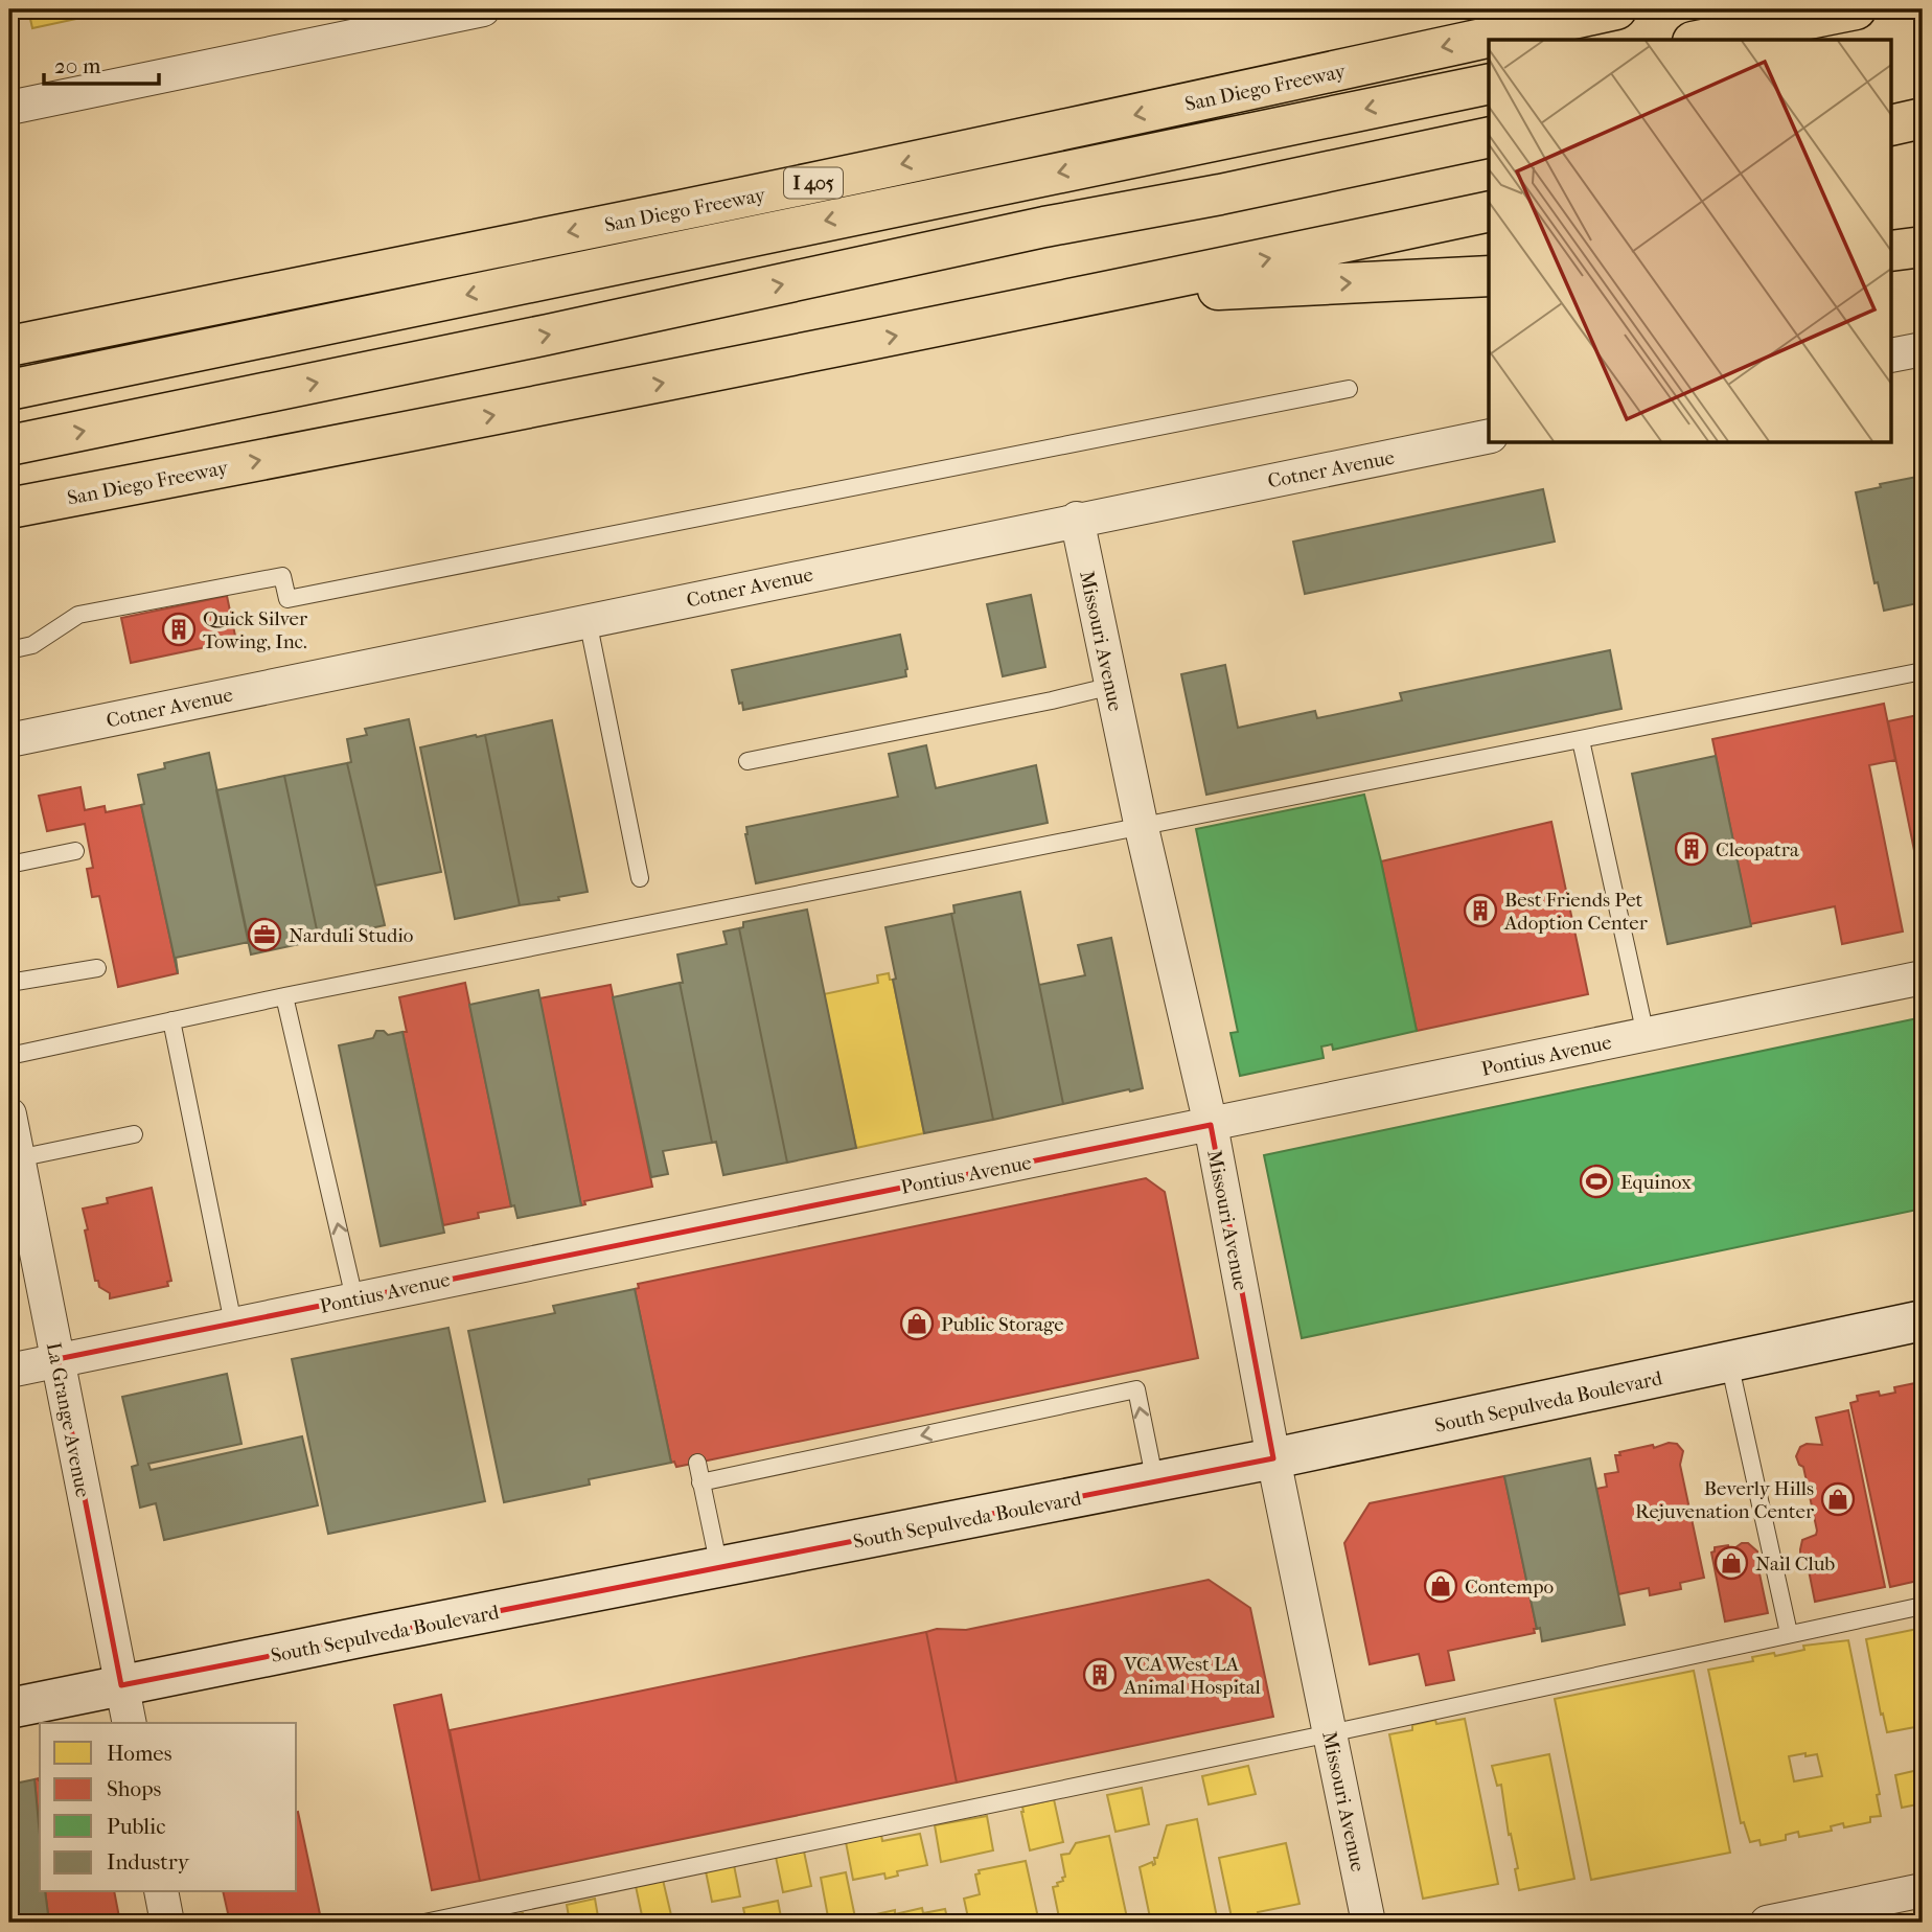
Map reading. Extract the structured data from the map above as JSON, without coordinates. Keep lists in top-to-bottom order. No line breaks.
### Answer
{"streets":{"highway":["San Diego Freeway","I 405"],"main road":["South Sepulveda Boulevard"],"street":["Cotner Avenue","Missouri Avenue","Pontius Avenue","La Grange Avenue"]},"crossings":[["Cotner Avenue","Missouri Avenue"],["Missouri Avenue","Pontius Avenue"],["Missouri Avenue","South Sepulveda Boulevard"],["Pontius Avenue","La Grange Avenue"],["South Sepulveda Boulevard","La Grange Avenue"]],"places":{"building":["Quick Silver Towing, Inc.","Cleopatra","Best Friends Pet Adoption Center","VCA West LA Animal Hospital"],"office":["Narduli Studio"],"sports":["Equinox"],"shop":["Public Storage","Beverly Hills Rejuvenation Center","Nail Club","Contempo"]},"legend":["Homes","Shops","Public","Industry"],"scale_bar":"20 m"}
